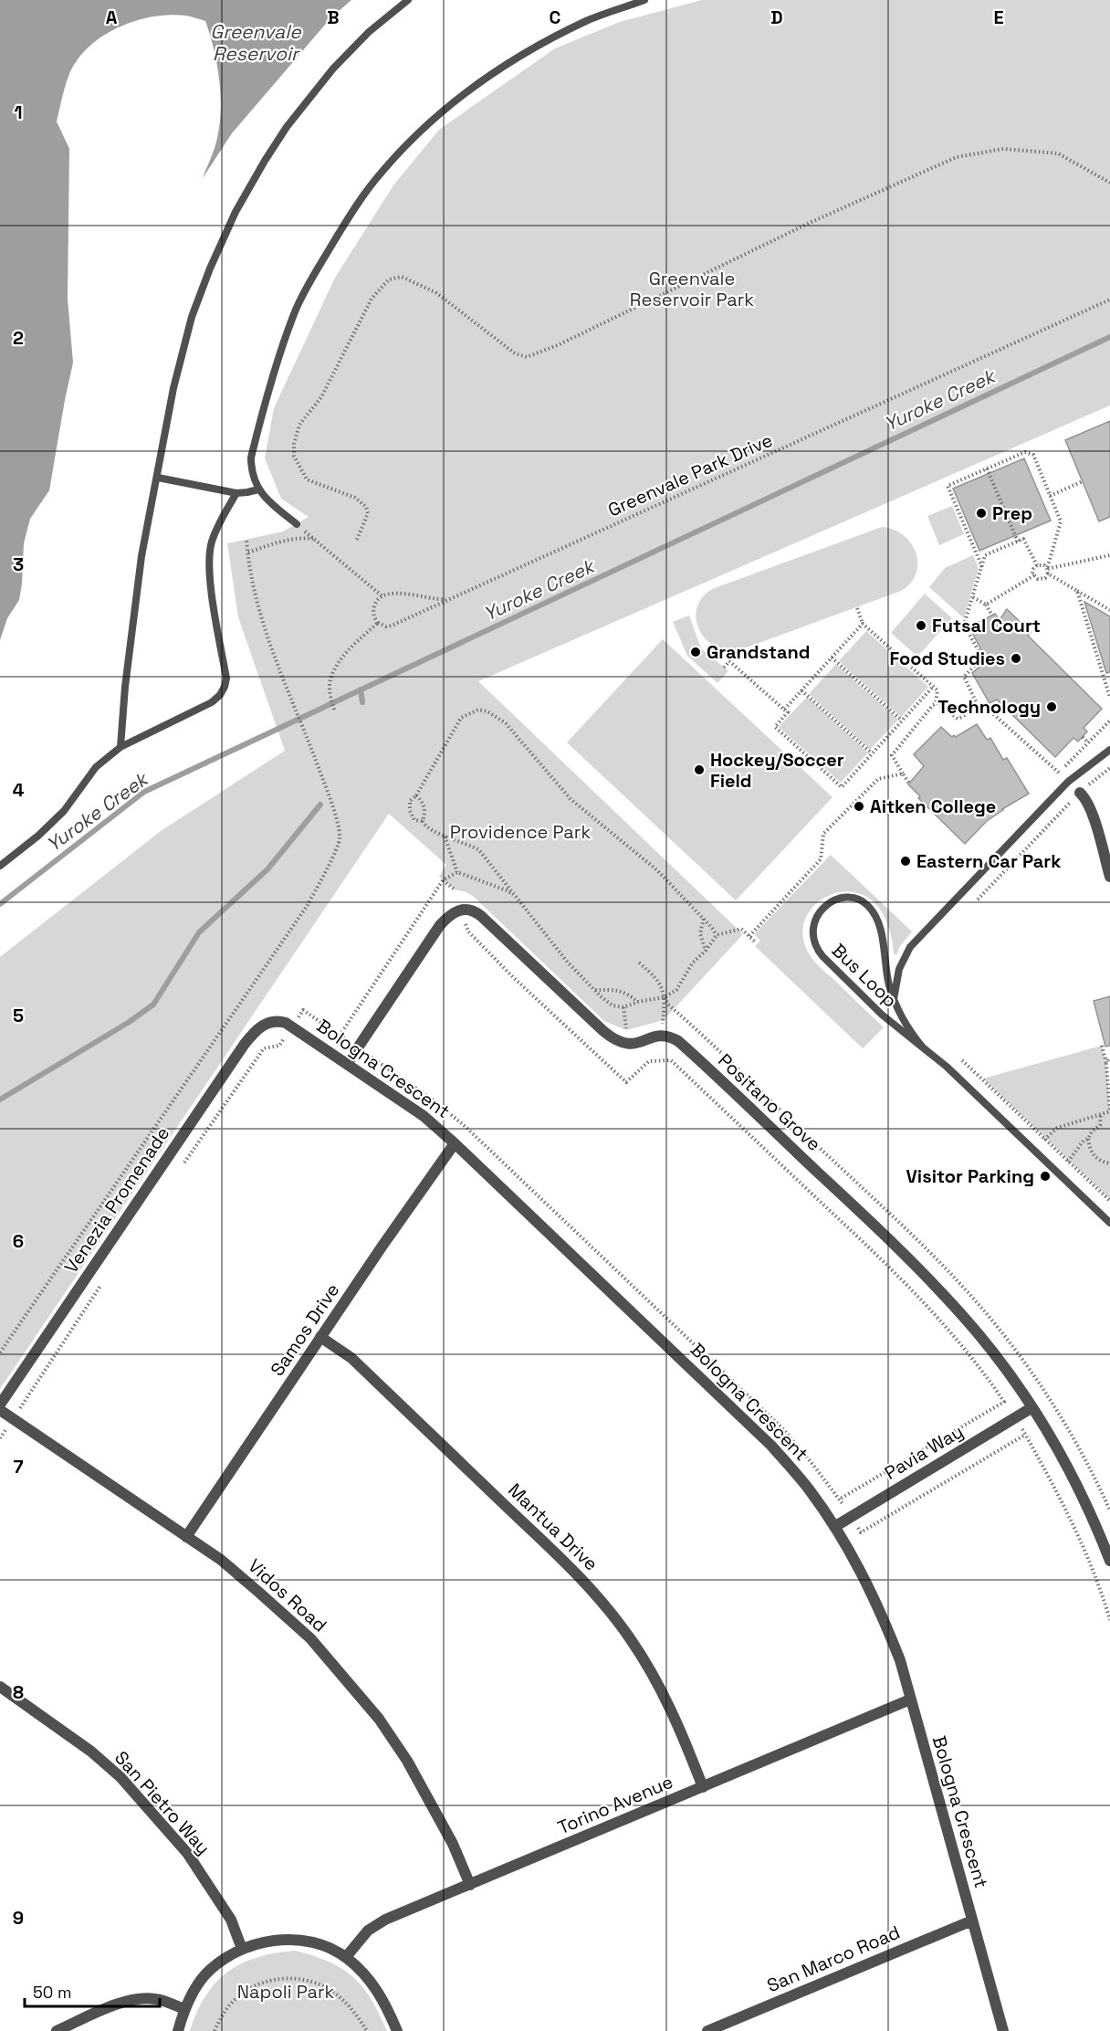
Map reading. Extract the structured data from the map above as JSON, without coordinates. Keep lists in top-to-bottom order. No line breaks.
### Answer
{"streets":{"street":["Bologna Crescent","Positano Grove","Venezia Promenade","Samos Drive","Pavia Way","Mantua Drive","Vidos Road","San Pietro Way","Torino Avenue","San Marco Road"],"lane":["Bus Loop"],"path":["Greenvale Park Drive"]},"crossings":[["Bologna Crescent","Venezia Promenade"],["Bologna Crescent","Samos Drive"],["Bologna Crescent","Pavia Way"],["Bologna Crescent","Torino Avenue"],["Bologna Crescent","San Marco Road"],["Positano Grove","Pavia Way"],["Samos Drive","Mantua Drive"],["Samos Drive","Vidos Road"],["Mantua Drive","Torino Avenue"],["Vidos Road","Torino Avenue"]],"water":["Greenvale Reservoir","Yuroke Creek"],"parks":["Greenvale Reservoir Park","Providence Park","Napoli Park"],"places":["Prep","Futsal Court","Grandstand","Food Studies","Technology","Hockey/Soccer Field","Aitken College","Eastern Car Park","Visitor Parking"],"scale_bar":"50 m","grid":{"columns":["A","B","C","D","E"],"rows":["1","2","3","4","5","6","7","8","9"]}}
